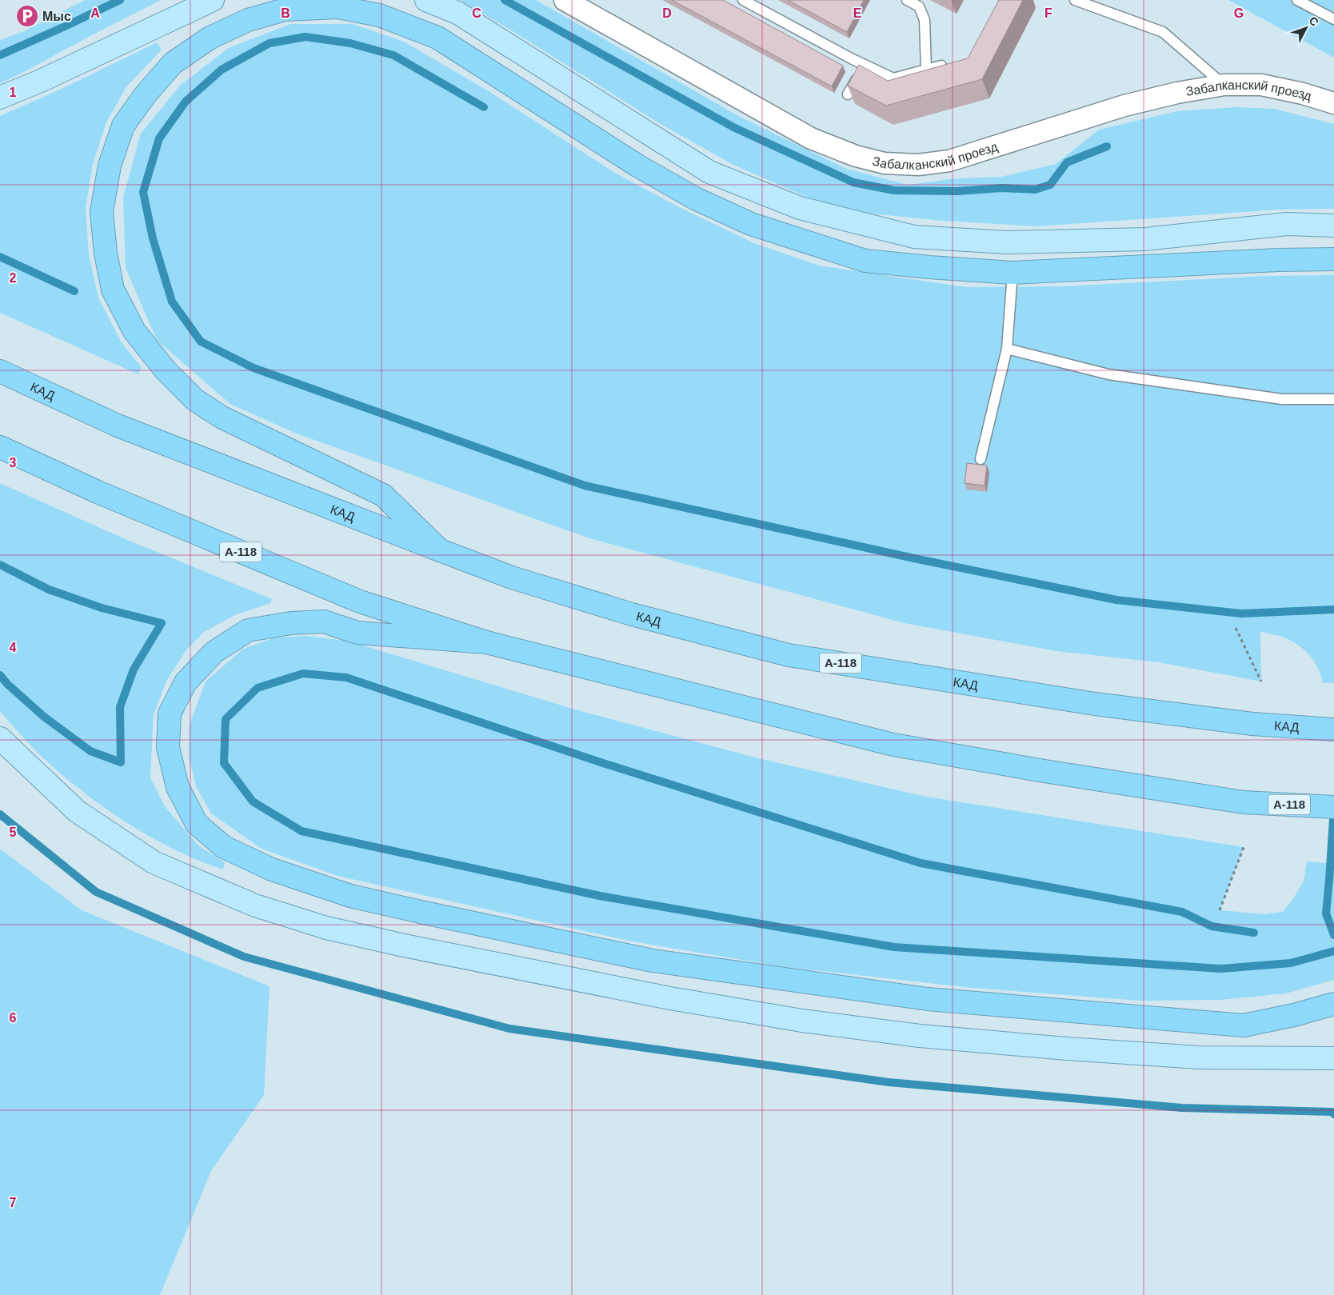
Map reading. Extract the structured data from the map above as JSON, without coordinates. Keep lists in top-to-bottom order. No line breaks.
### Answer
{"streets":{"highway":["КАД","А-118"],"street":["Забалканский проезд"]},"places":{"parking":["Мыс"]},"north":"top right","grid":{"columns":["A","B","C","D","E","F","G"],"rows":["1","2","3","4","5","6","7"]}}
